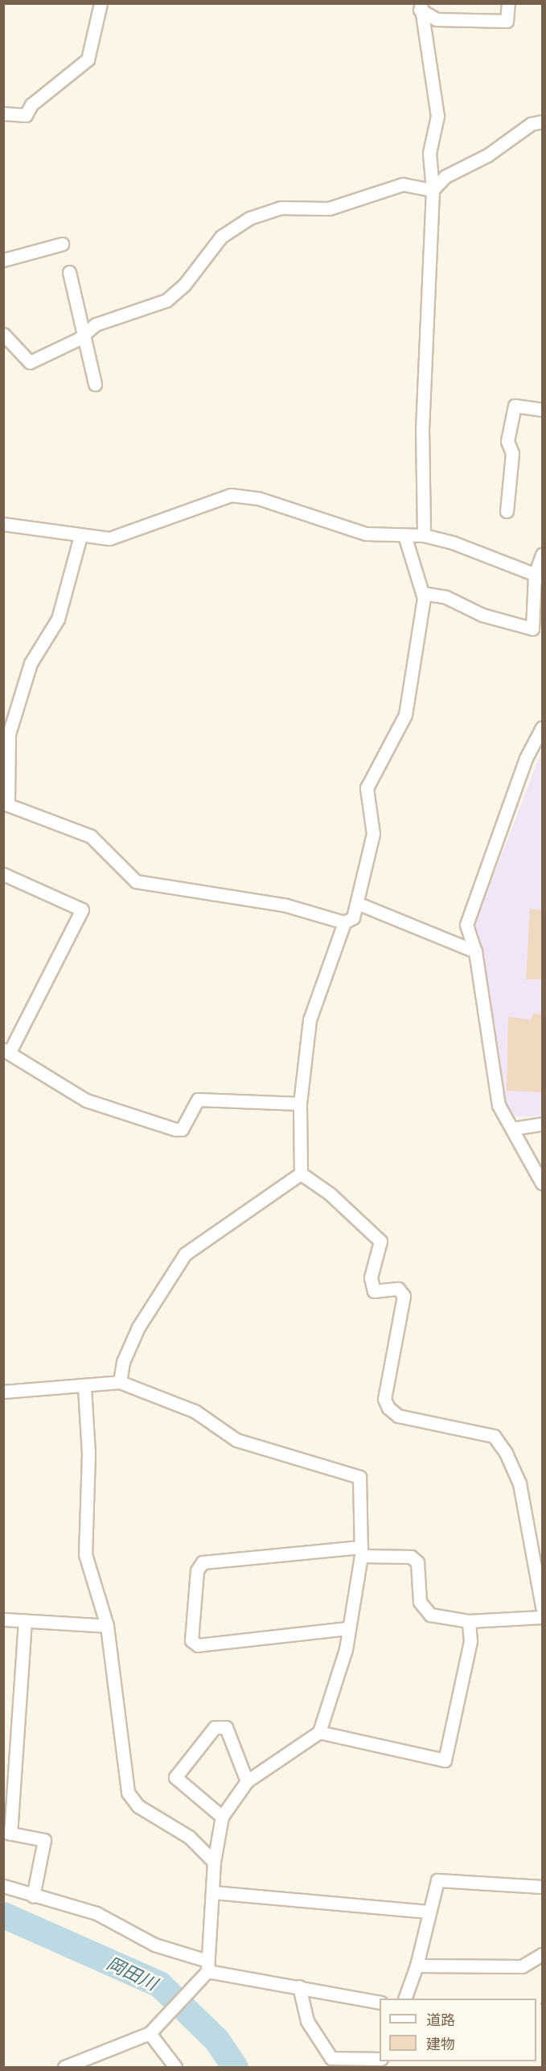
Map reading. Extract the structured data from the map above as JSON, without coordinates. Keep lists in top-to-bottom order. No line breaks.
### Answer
{"water":["岡田川"],"legend":["道路","建物"]}
